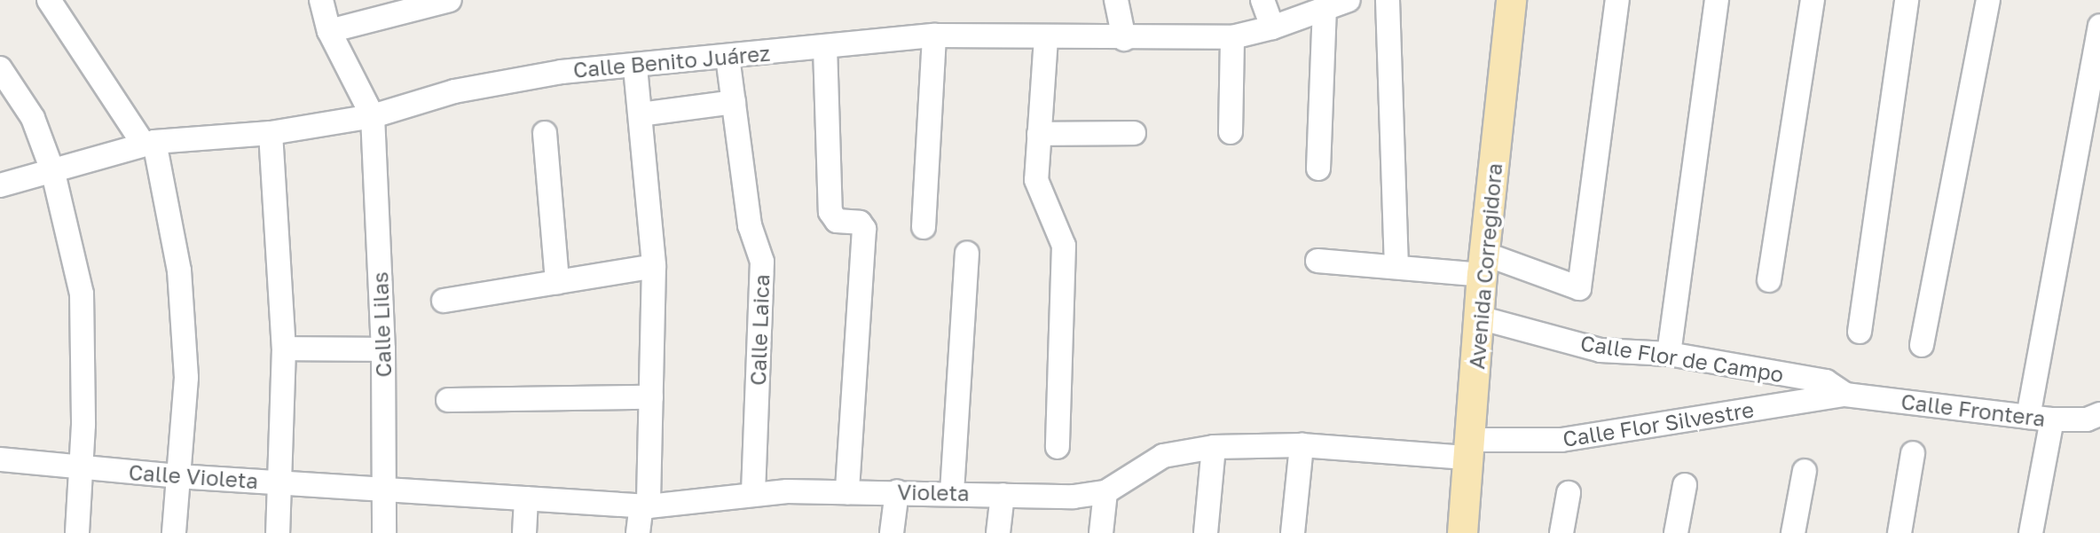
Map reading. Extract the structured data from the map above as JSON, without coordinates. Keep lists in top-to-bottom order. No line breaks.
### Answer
{"streets":{"main road":["Avenida Corregidora"],"street":["Calle Benito Juárez","Calle Lilas","Calle Laica","Calle Flor de Campo","Calle Frontera","Calle Flor Silvestre","Calle Violeta","Violeta"]},"crossings":[["Calle Benito Juárez","Calle Lilas"],["Calle Benito Juárez","Calle Laica"],["Avenida Corregidora","Calle Flor de Campo"],["Avenida Corregidora","Calle Flor Silvestre"],["Avenida Corregidora","Violeta"],["Calle Lilas","Calle Violeta"],["Calle Lilas","Violeta"],["Calle Laica","Violeta"],["Calle Flor de Campo","Calle Frontera"],["Calle Flor de Campo","Calle Flor Silvestre"],["Calle Frontera","Calle Flor Silvestre"],["Calle Flor Silvestre","Violeta"],["Calle Violeta","Violeta"]]}
